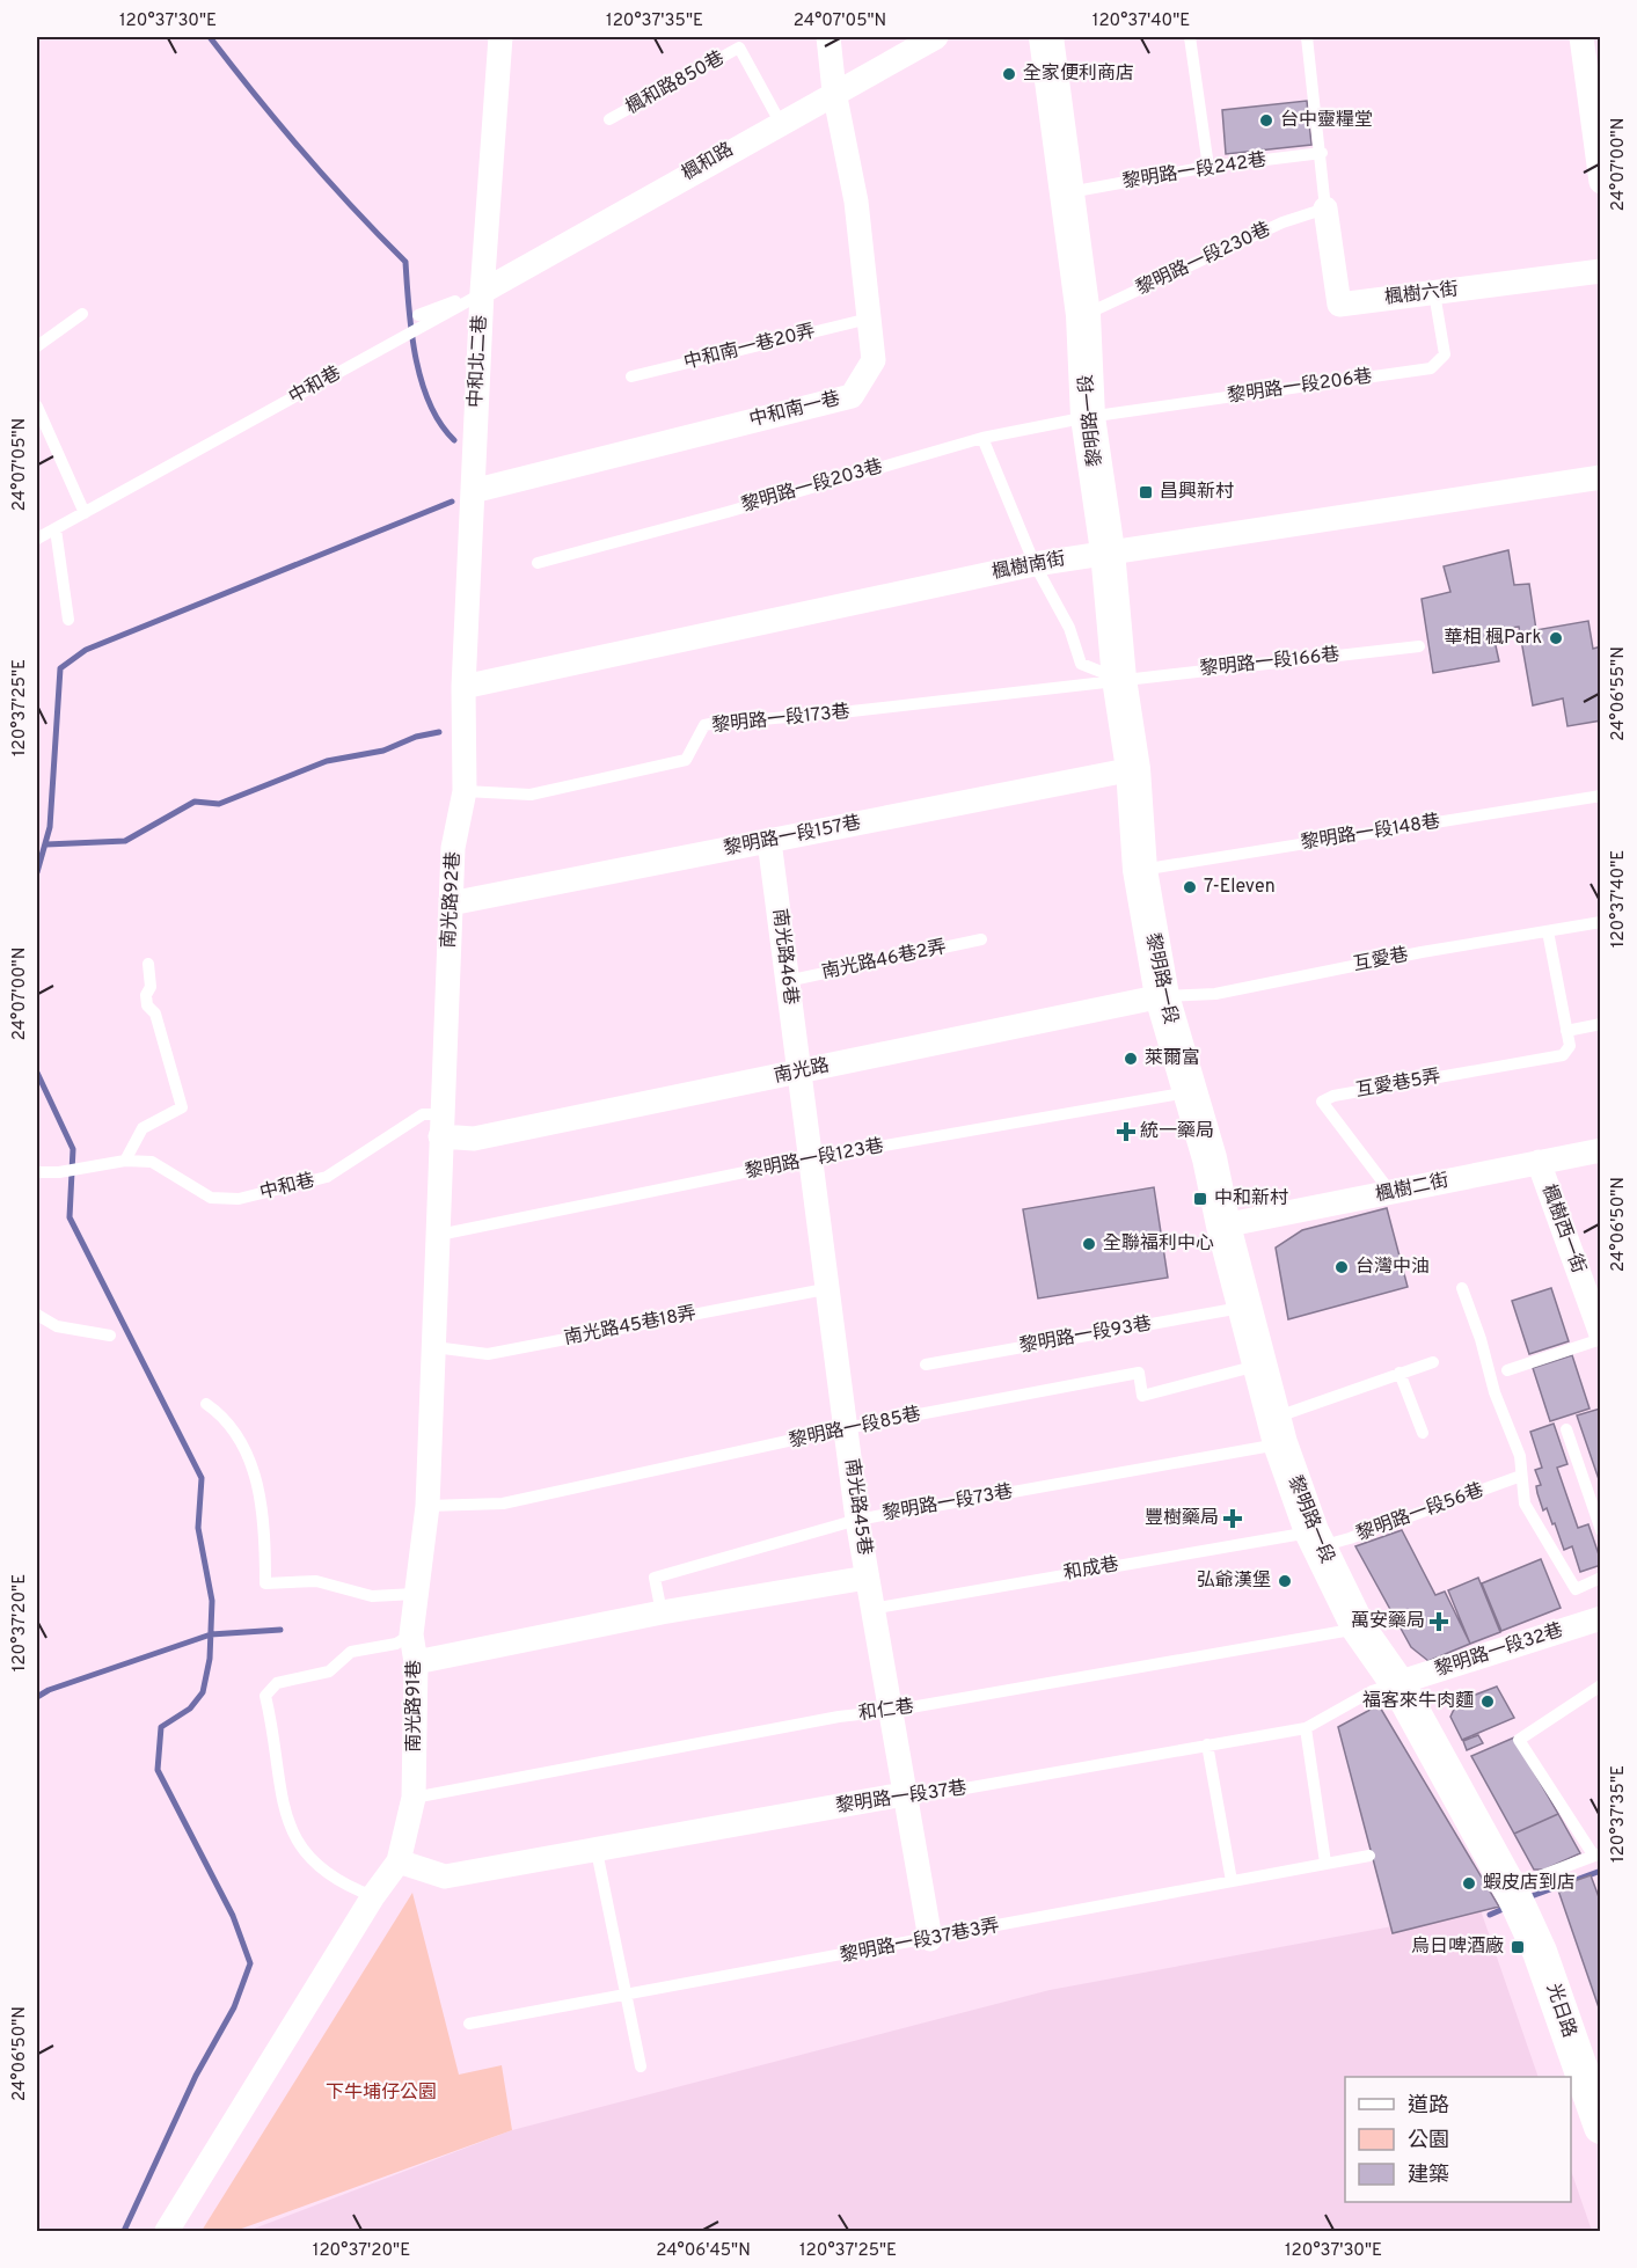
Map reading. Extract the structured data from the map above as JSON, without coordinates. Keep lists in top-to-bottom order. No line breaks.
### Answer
{"streets":{"main road":["黎明路一段","光日路"],"street":["楓和路","楓樹六街","中和北二巷","中和南一巷","楓樹南街","黎明路一段157巷","南光路92巷","南光路46巷","南光路","楓樹二街","楓樹西一街","南光路45巷","黎明路一段32巷","南光路91巷","黎明路一段37巷"],"lane":["楓和路850巷","黎明路一段242巷","黎明路一段230巷","中和南一巷20弄","中和巷","黎明路一段206巷","黎明路一段203巷","黎明路一段166巷","黎明路一段173巷","黎明路一段148巷","南光路46巷2弄","互愛巷","互愛巷5弄","黎明路一段123巷","南光路45巷18弄","黎明路一段93巷","黎明路一段85巷","黎明路一段73巷","黎明路一段56巷","和成巷","和仁巷","黎明路一段37巷3弄"]},"crossings":[["楓和路850巷","楓和路"],["楓和路","中和北二巷"],["楓和路","中和巷"],["楓和路","中和南一巷"],["黎明路一段242巷","黎明路一段"],["黎明路一段230巷","楓樹六街"],["黎明路一段230巷","黎明路一段"],["楓樹六街","黎明路一段206巷"],["中和南一巷20弄","中和南一巷"],["中和北二巷","中和巷"],["中和北二巷","中和南一巷"],["中和北二巷","楓樹南街"],["中和北二巷","南光路92巷"],["中和巷","南光路92巷"],["中和巷","南光路"],["中和巷","南光路91巷"],["黎明路一段206巷","黎明路一段"],["黎明路一段206巷","黎明路一段203巷"],["黎明路一段","黎明路一段203巷"],["黎明路一段","楓樹南街"],["黎明路一段","黎明路一段166巷"],["黎明路一段","黎明路一段173巷"],["黎明路一段","黎明路一段148巷"],["黎明路一段","黎明路一段157巷"],["黎明路一段","互愛巷"],["黎明路一段","南光路"],["黎明路一段","黎明路一段123巷"],["黎明路一段","楓樹二街"],["黎明路一段","黎明路一段93巷"],["黎明路一段","黎明路一段85巷"],["黎明路一段","黎明路一段73巷"],["黎明路一段","黎明路一段56巷"],["黎明路一段","和成巷"],["黎明路一段","黎明路一段32巷"],["黎明路一段","和仁巷"],["黎明路一段","黎明路一段37巷"],["黎明路一段","光日路"],["楓樹南街","南光路92巷"],["黎明路一段166巷","黎明路一段173巷"],["黎明路一段173巷","南光路92巷"],["黎明路一段157巷","南光路92巷"],["黎明路一段157巷","南光路46巷"],["南光路92巷","南光路"],["南光路92巷","南光路91巷"],["南光路46巷","南光路46巷2弄"],["南光路46巷","南光路"],["南光路46巷","南光路45巷"],["互愛巷","南光路"],["南光路","南光路45巷"],["南光路","南光路91巷"],["互愛巷5弄","楓樹二街"],["黎明路一段123巷","南光路45巷"],["黎明路一段123巷","南光路91巷"],["楓樹二街","楓樹西一街"],["南光路45巷18弄","南光路45巷"],["南光路45巷18弄","南光路91巷"],["黎明路一段85巷","南光路45巷"],["黎明路一段85巷","南光路91巷"],["黎明路一段73巷","南光路45巷"],["南光路45巷","和成巷"],["南光路45巷","和仁巷"],["南光路45巷","黎明路一段37巷"],["南光路45巷","黎明路一段37巷3弄"],["黎明路一段56巷","和成巷"],["黎明路一段32巷","黎明路一段37巷"],["南光路91巷","和仁巷"],["南光路91巷","黎明路一段37巷"]],"parks":["下牛埔仔公園"],"places":{"other":["全家便利商店","台中靈糧堂","華相 楓Park","7-Eleven","萊爾富","全聯福利中心","台灣中油","弘爺漢堡","福客來牛肉麵","蝦皮店到店"],"transit":["昌興新村","中和新村","烏日啤酒廠"],"health":["統一藥局","豐樹藥局","萬安藥局"]},"legend":["道路","公園","建築"],"coordinates":["120°37'30\"E","120°37'35\"E","24°07'05\"N","120°37'40\"E","24°07'00\"N","24°06'55\"N","120°37'25\"E","24°06'50\"N","120°37'20\"E","24°06'45\"N"]}
